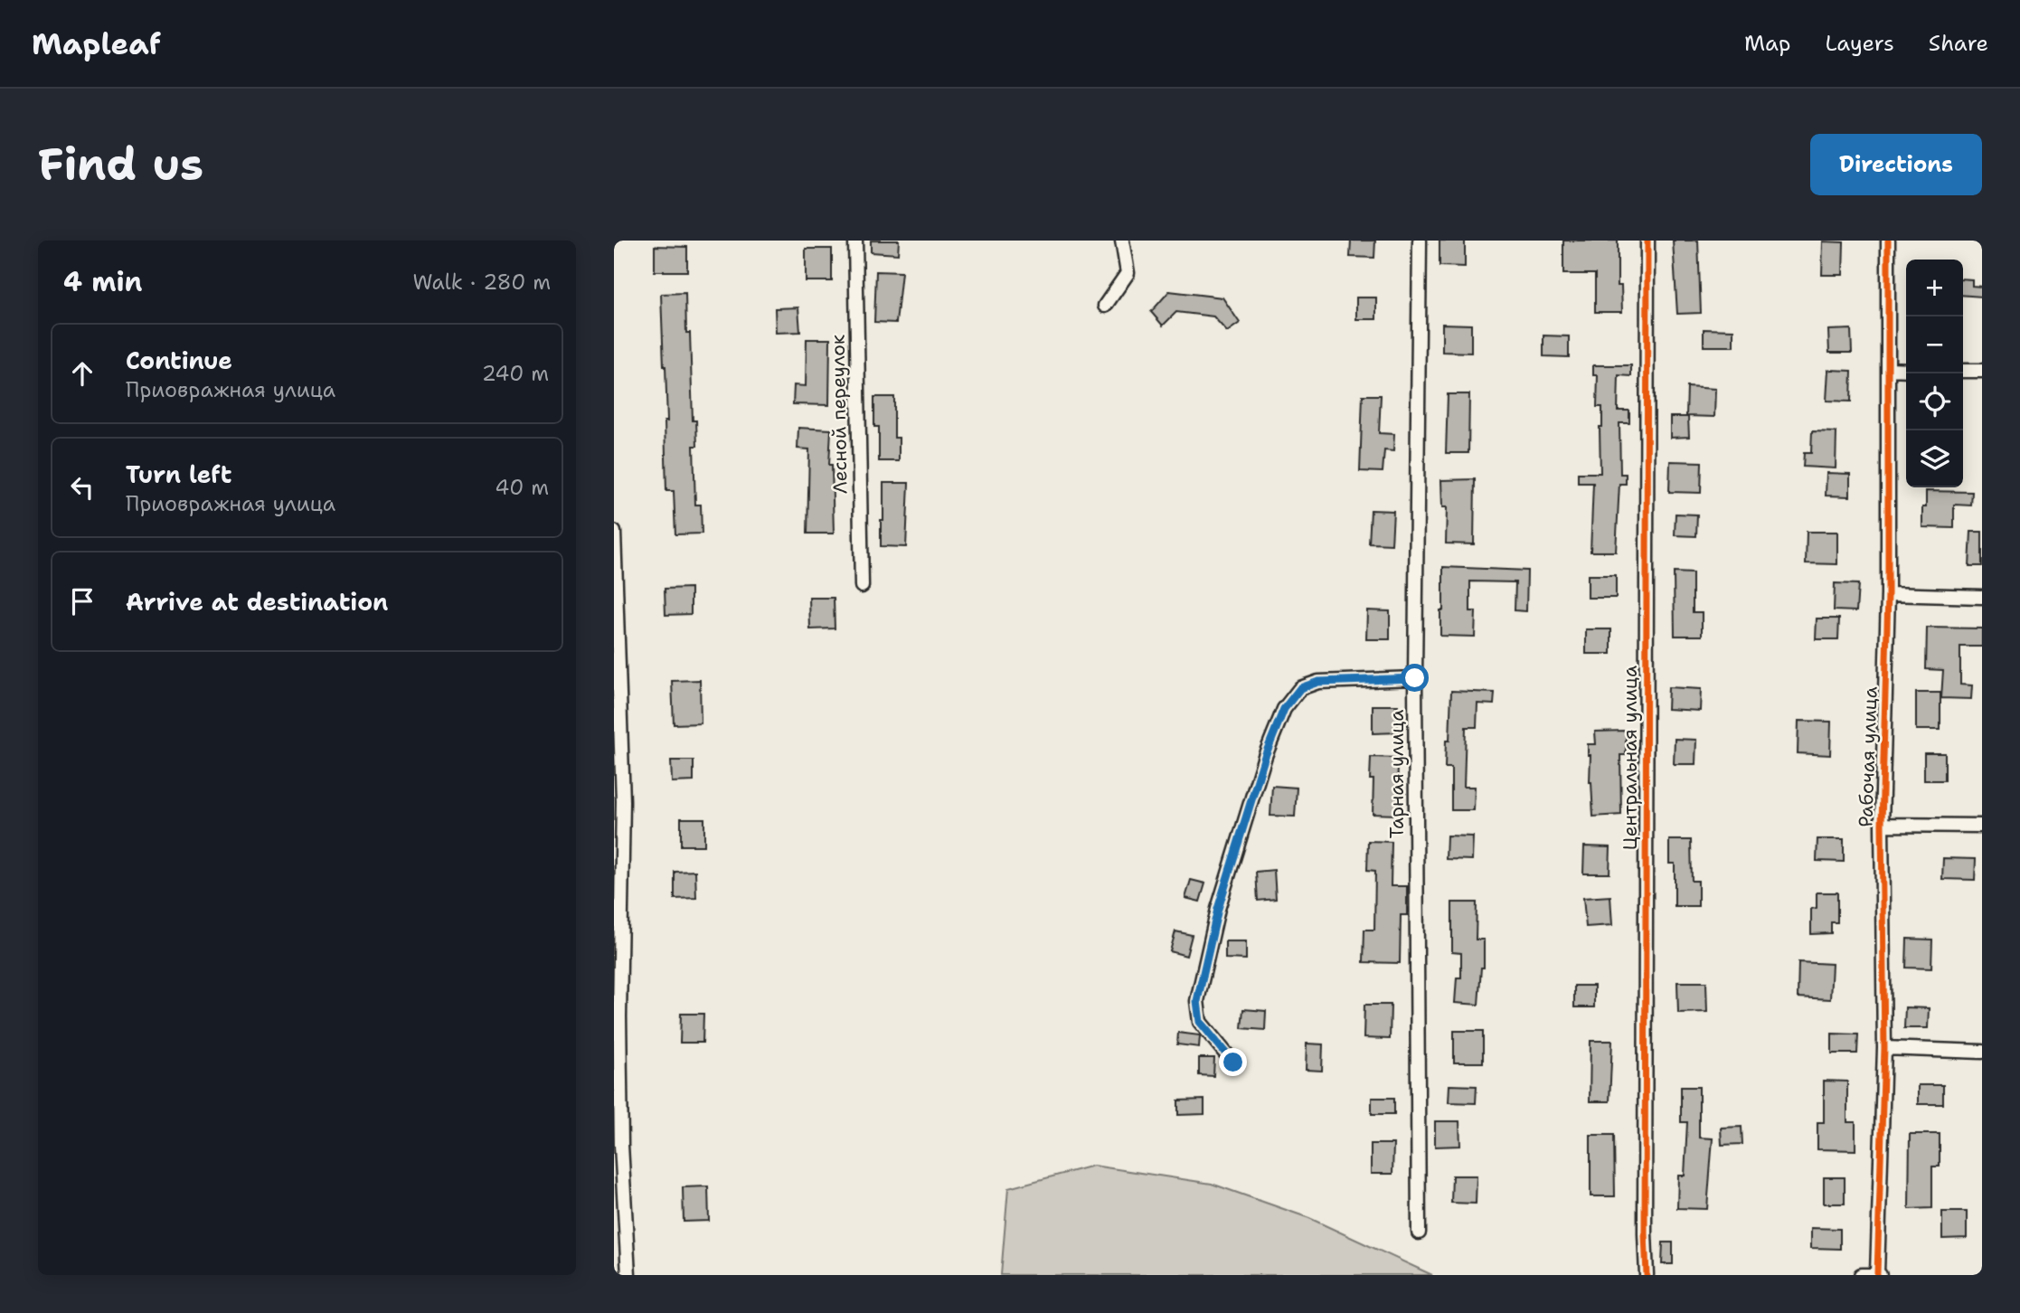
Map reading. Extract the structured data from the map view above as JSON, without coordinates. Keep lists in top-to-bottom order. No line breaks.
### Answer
{"streets":{"street":["Лесной переулок","Рабочая улица","Центральная улица","Тарная улица"]},"page":{"header":"Mapleaf","nav":["Map","Layers","Share"],"buttons":"Directions","title":"Find us","heading":["4 min","Walk · 280 m"],"map_buttons":["+","−"],"list":[["Continue","Приовражная улица","240 m"],["Turn left","Приовражная улица","40 m"],"Arrive at destination"]}}
